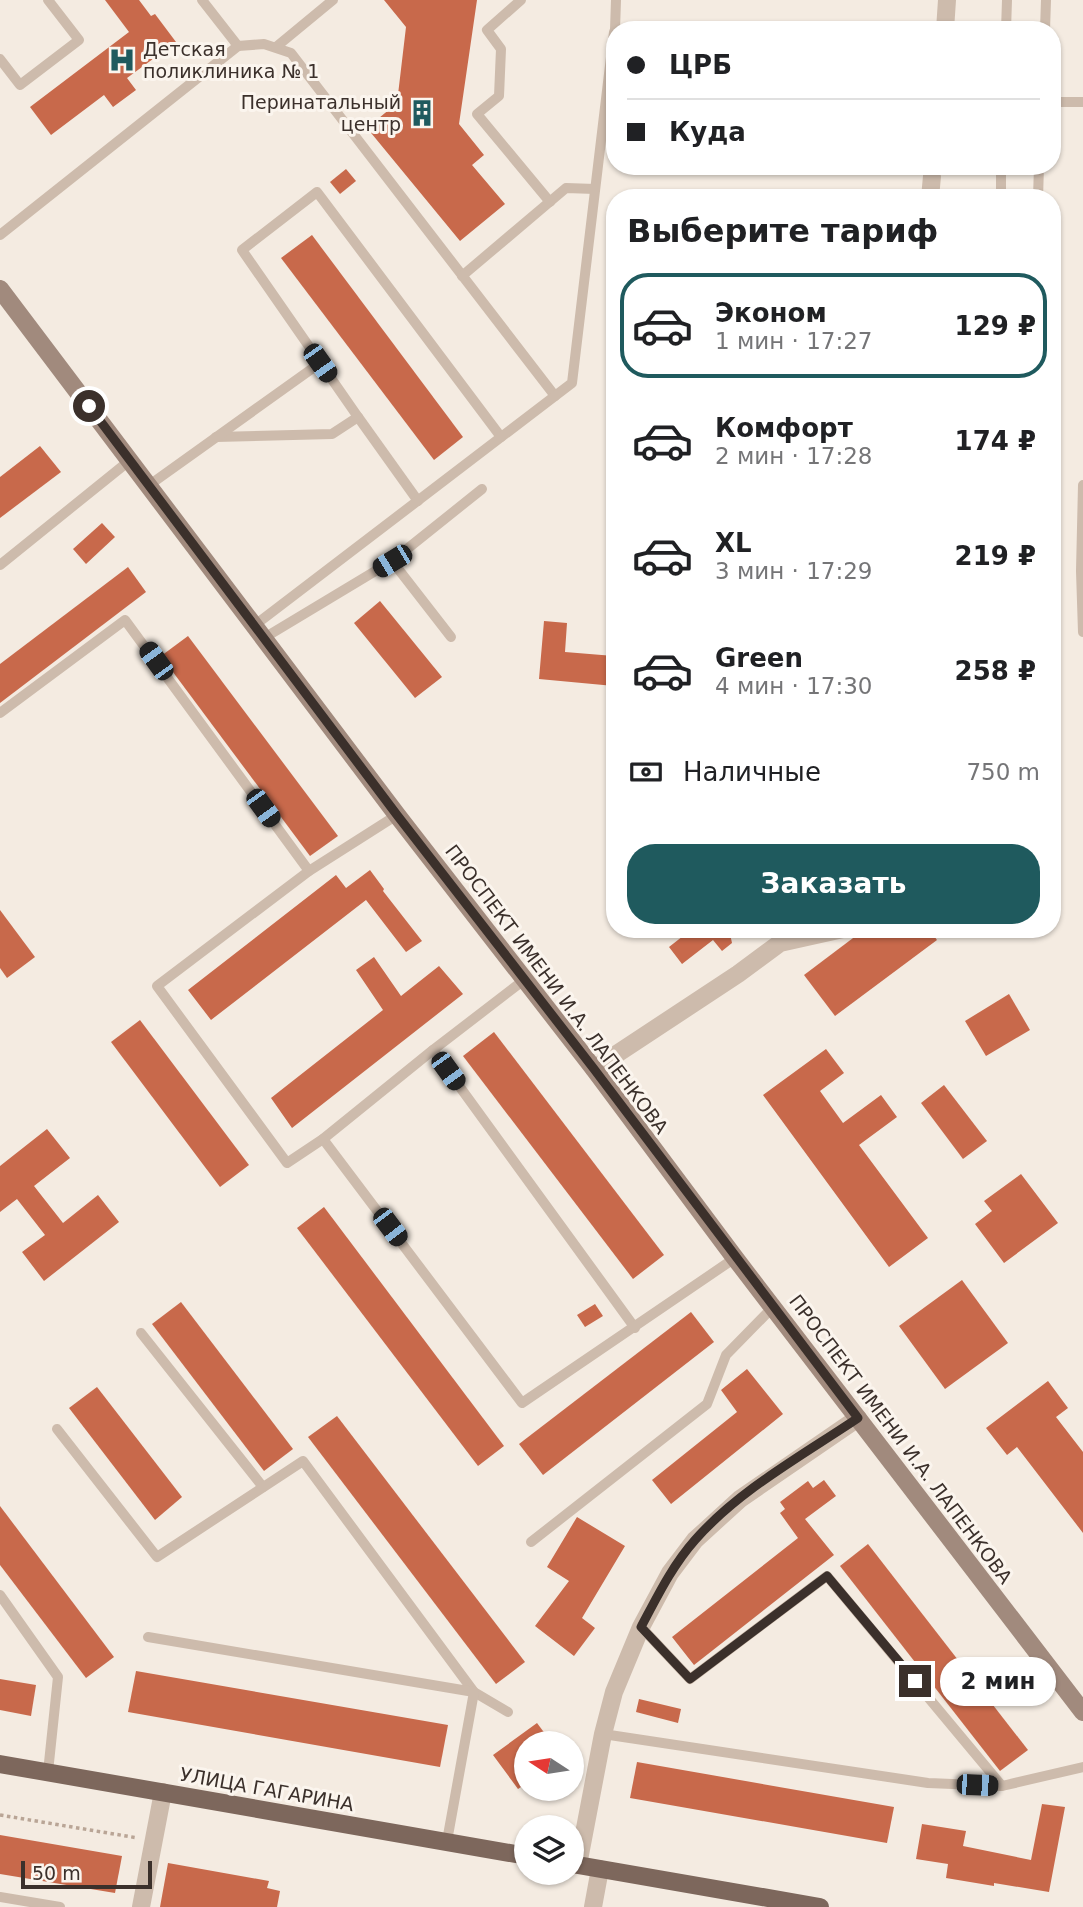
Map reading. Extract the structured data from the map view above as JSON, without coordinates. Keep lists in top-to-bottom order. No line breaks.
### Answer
{"streets":{"main road":["ПРОСПЕКТ ИМЕНИ И.А. ЛАПЕНКОВА","УЛИЦА ГАГАРИНА"]},"places":{"hospital":["Детская поликлиника № 1"],"building":["Перинатальный центр"]},"scale_bar":"50 m","north":"left","page":{"banner":["ЦРБ","Куда"],"heading":"Выберите тариф","list":[{"name":"Эконом","note":"1 мин · 17:27","value":"129 ₽"},{"name":"Комфорт","note":"2 мин · 17:28","value":"174 ₽"},{"name":"XL","note":"3 мин · 17:29","value":"219 ₽"},{"name":"Green","note":"4 мин · 17:30","value":"258 ₽"}],"pay":["Наличные","750 m"],"buttons":"Заказать","bubble":"2 мин","scale":"50 m"}}
